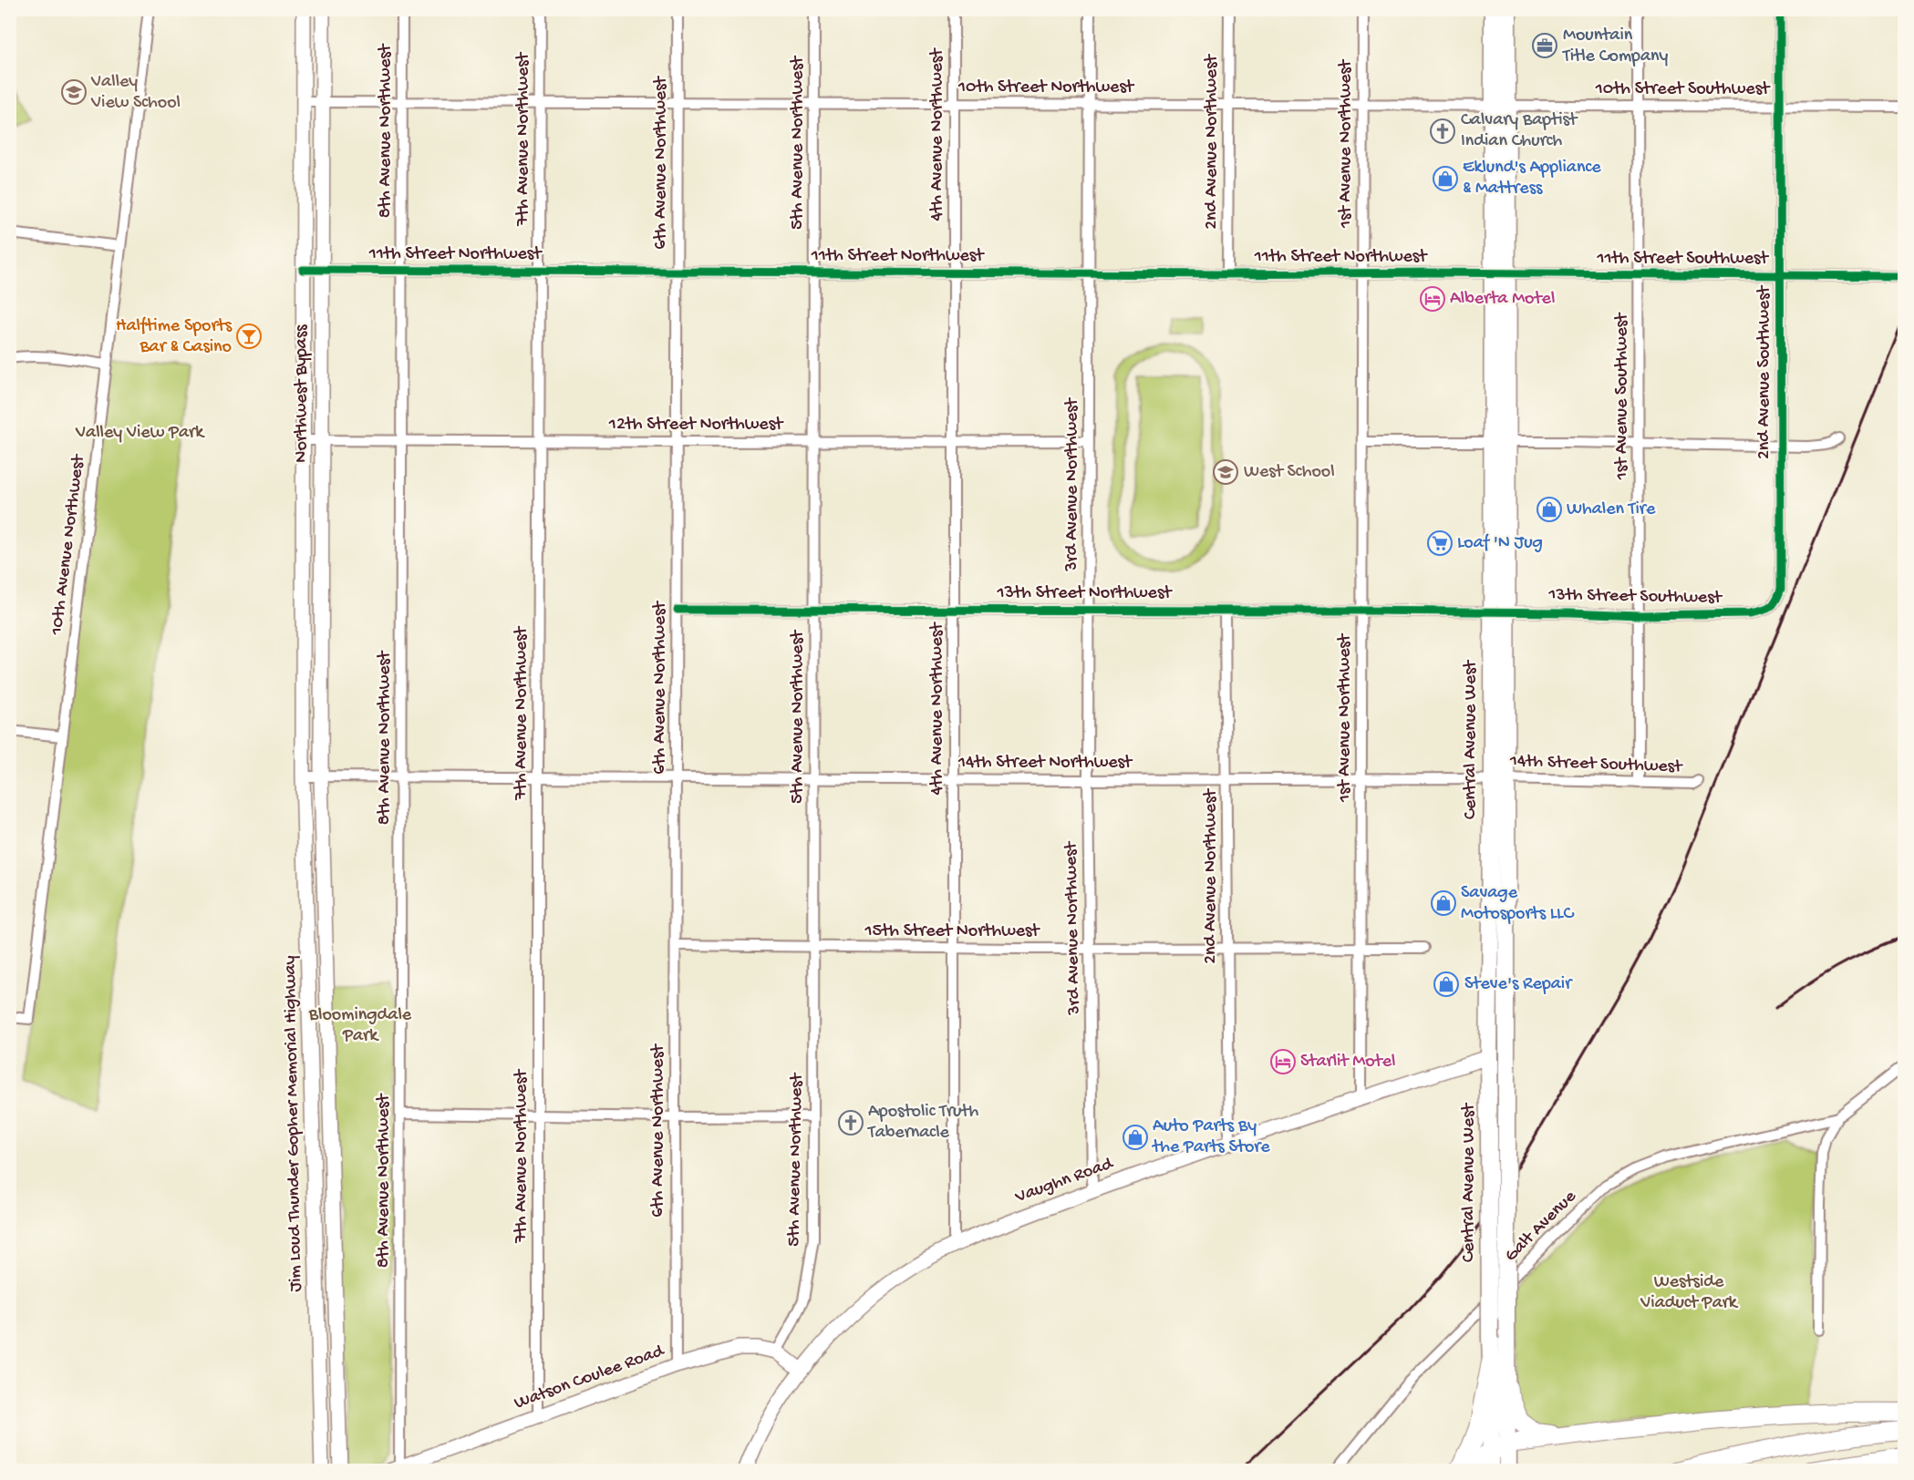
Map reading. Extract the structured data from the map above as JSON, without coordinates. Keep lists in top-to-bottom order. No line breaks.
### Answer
{"streets":{"highway":["Central Avenue West"],"main road":["Northwest Bypass","Jim Loud Thunder Gopher Memorial Highway","Vaughn Road","Watson Coulee Road"],"street":["10th Street Northwest","10th Street Southwest","8th Avenue Northwest","4th Avenue Northwest","7th Avenue Northwest","2nd Avenue Northwest","5th Avenue Northwest","1st Avenue Northwest","6th Avenue Northwest","11th Street Northwest","11th Street Southwest","2nd Avenue Southwest","1st Avenue Southwest","12th Street Northwest","3rd Avenue Northwest","10th Avenue Northwest","13th Street Northwest","13th Street Southwest","14th Street Northwest","14th Street Southwest","15th Street Northwest","Galt Avenue"]},"crossings":[["10th Street Northwest","10th Street Southwest"],["10th Street Northwest","8th Avenue Northwest"],["10th Street Northwest","4th Avenue Northwest"],["10th Street Northwest","7th Avenue Northwest"],["10th Street Northwest","2nd Avenue Northwest"],["10th Street Northwest","5th Avenue Northwest"],["10th Street Northwest","1st Avenue Northwest"],["10th Street Northwest","6th Avenue Northwest"],["10th Street Northwest","Northwest Bypass"],["10th Street Northwest","3rd Avenue Northwest"],["10th Street Northwest","Central Avenue West"],["10th Street Southwest","2nd Avenue Southwest"],["10th Street Southwest","1st Avenue Southwest"],["10th Street Southwest","Central Avenue West"],["8th Avenue Northwest","11th Street Northwest"],["8th Avenue Northwest","12th Street Northwest"],["8th Avenue Northwest","14th Street Northwest"],["8th Avenue Northwest","Watson Coulee Road"],["4th Avenue Northwest","11th Street Northwest"],["4th Avenue Northwest","12th Street Northwest"],["4th Avenue Northwest","13th Street Northwest"],["4th Avenue Northwest","14th Street Northwest"],["4th Avenue Northwest","15th Street Northwest"],["4th Avenue Northwest","Vaughn Road"],["7th Avenue Northwest","11th Street Northwest"],["7th Avenue Northwest","12th Street Northwest"],["7th Avenue Northwest","14th Street Northwest"],["7th Avenue Northwest","Watson Coulee Road"],["2nd Avenue Northwest","11th Street Northwest"],["2nd Avenue Northwest","13th Street Northwest"],["2nd Avenue Northwest","14th Street Northwest"],["2nd Avenue Northwest","15th Street Northwest"],["2nd Avenue Northwest","Vaughn Road"],["5th Avenue Northwest","11th Street Northwest"],["5th Avenue Northwest","12th Street Northwest"],["5th Avenue Northwest","13th Street Northwest"],["5th Avenue Northwest","14th Street Northwest"],["5th Avenue Northwest","15th Street Northwest"],["5th Avenue Northwest","Watson Coulee Road"],["1st Avenue Northwest","11th Street Northwest"],["1st Avenue Northwest","13th Street Northwest"],["1st Avenue Northwest","14th Street Northwest"],["1st Avenue Northwest","15th Street Northwest"],["1st Avenue Northwest","Vaughn Road"],["6th Avenue Northwest","11th Street Northwest"],["6th Avenue Northwest","12th Street Northwest"],["6th Avenue Northwest","13th Street Northwest"],["6th Avenue Northwest","14th Street Northwest"],["6th Avenue Northwest","15th Street Northwest"],["6th Avenue Northwest","Watson Coulee Road"],["11th Street Northwest","11th Street Southwest"],["11th Street Northwest","Northwest Bypass"],["11th Street Northwest","3rd Avenue Northwest"],["11th Street Northwest","Central Avenue West"],["11th Street Southwest","2nd Avenue Southwest"],["11th Street Southwest","1st Avenue Southwest"],["11th Street Southwest","Central Avenue West"],["2nd Avenue Southwest","13th Street Southwest"],["Northwest Bypass","12th Street Northwest"],["Northwest Bypass","14th Street Northwest"],["Northwest Bypass","Jim Loud Thunder Gopher Memorial Highway"],["1st Avenue Southwest","13th Street Southwest"],["1st Avenue Southwest","14th Street Southwest"],["12th Street Northwest","3rd Avenue Northwest"],["3rd Avenue Northwest","13th Street Northwest"],["3rd Avenue Northwest","14th Street Northwest"],["3rd Avenue Northwest","15th Street Northwest"],["3rd Avenue Northwest","Vaughn Road"],["13th Street Northwest","13th Street Southwest"],["13th Street Northwest","Central Avenue West"],["13th Street Southwest","Central Avenue West"],["Central Avenue West","14th Street Northwest"],["Central Avenue West","14th Street Southwest"],["Central Avenue West","Vaughn Road"],["14th Street Northwest","14th Street Southwest"],["14th Street Northwest","Jim Loud Thunder Gopher Memorial Highway"]],"parks":["Valley View Park","Bloomingdale Park","Westside Viaduct Park"],"places":{"office":["Mountain Title Company"],"school or university":["Valley View School","West School"],"church":["Calvary Baptist Indian Church","Apostolic Truth Tabernacle"],"shop":["Eklund's Appliance & Mattress","Whalen Tire","Savage Motosports LLC","Steve's Repair","Auto Parts By the Parts Store"],"hotel":["Alberta Motel","Starlit Motel"],"bar":["Halftime Sports Bar & Casino"],"supermarket":["Loaf 'N Jug"]}}
